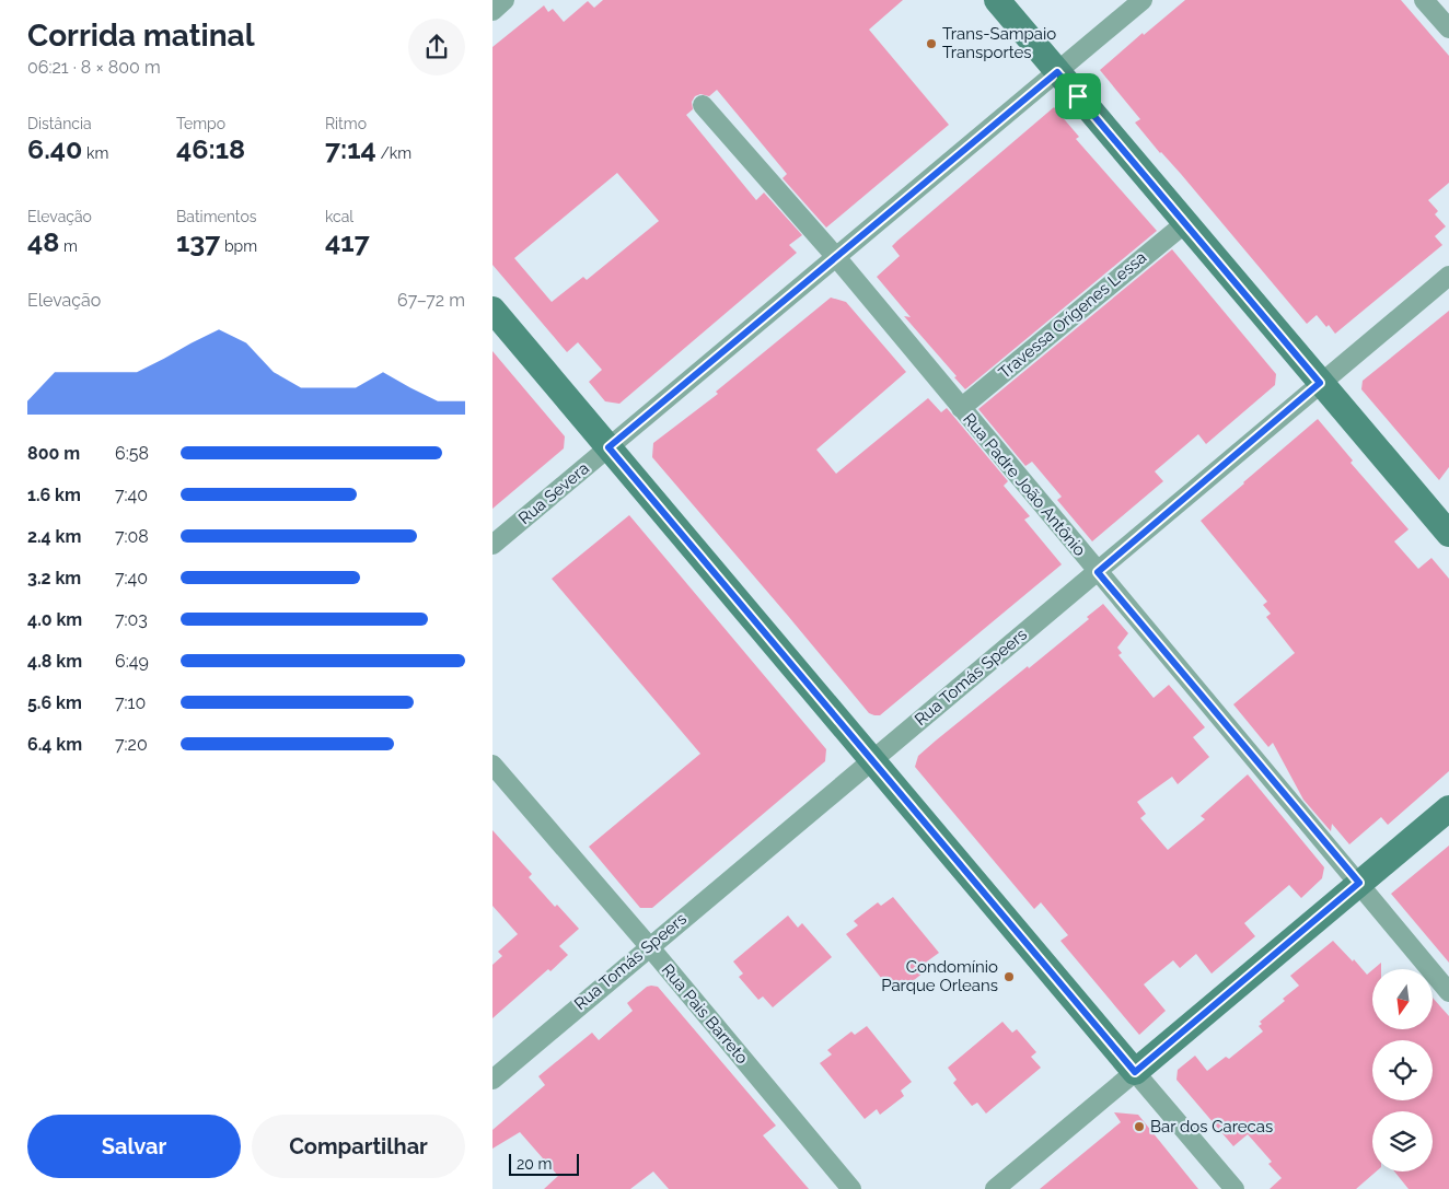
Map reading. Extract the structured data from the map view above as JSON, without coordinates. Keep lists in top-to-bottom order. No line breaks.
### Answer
{"streets":{"street":["Travessa Orígenes Lessa","Rua Padre João Antônio","Rua Severa","Rua Tomás Speers","Rua Pais Barreto"]},"crossings":[["Travessa Orígenes Lessa","Rua Padre João Antônio"],["Rua Padre João Antônio","Rua Severa"],["Rua Padre João Antônio","Rua Tomás Speers"],["Rua Tomás Speers","Rua Pais Barreto"]],"places":["Trans-Sampaio Transportes","Condomínio Parque Orleans","Bar dos Carecas"],"scale_bar":"20 m","north":"bottom","page":{"heading":["Corrida matinal","06:21 · 8 × 800 m"],"stats":[["Distância","6.40 km"],["Tempo","46:18"],["Ritmo","7:14 /km"],["Elevação","48 m"],["Batimentos","137 bpm"],["kcal","417"]],"chart":["Elevação","67–72 m"],"list":[{"name":"800 m","note":"6:58"},{"name":"1.6 km","note":"7:40"},{"name":"2.4 km","note":"7:08"},{"name":"3.2 km","note":"7:40"},{"name":"4.0 km","note":"7:03"},{"name":"4.8 km","note":"6:49"},{"name":"5.6 km","note":"7:10"},{"name":"6.4 km","note":"7:20"}],"buttons":["Salvar","Compartilhar"],"scale":"20 m"}}
